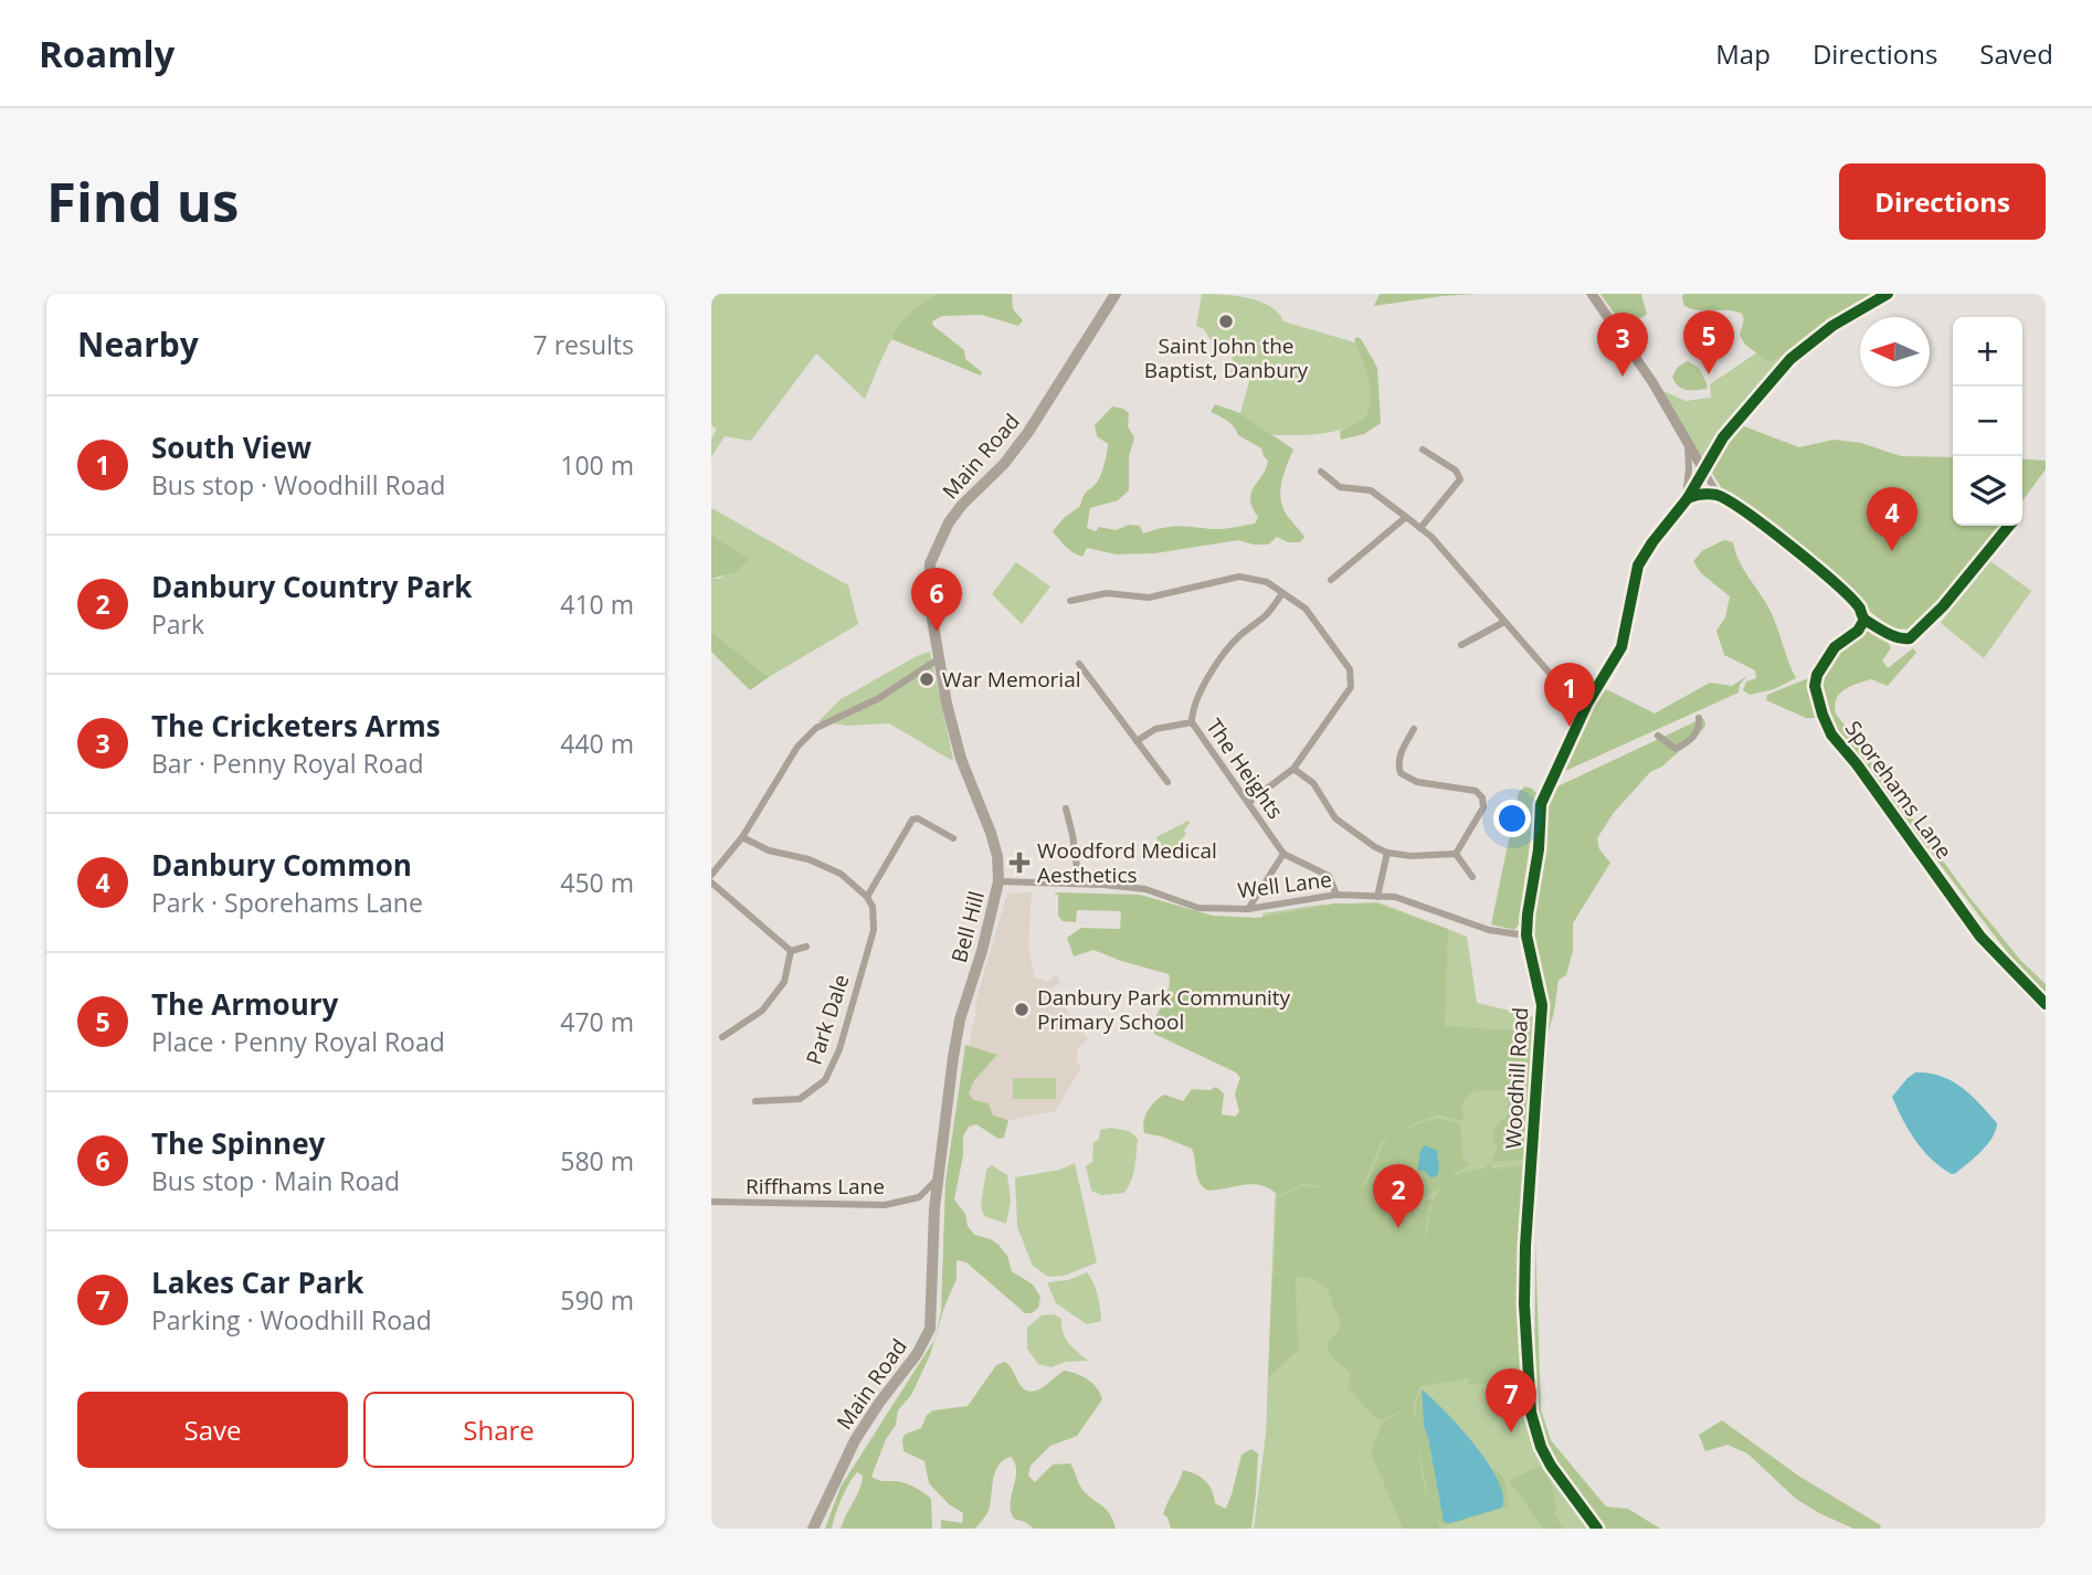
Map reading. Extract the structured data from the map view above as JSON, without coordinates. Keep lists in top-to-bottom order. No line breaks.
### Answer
{"streets":{"main road":["Main Road","Bell Hill"],"street":["The Heights","Sporehams Lane","Well Lane","Park Dale","Woodhill Road","Riffhams Lane"]},"crossings":[["Main Road","Bell Hill"],["The Heights","Well Lane"],["Sporehams Lane","Woodhill Road"],["Well Lane","Bell Hill"],["Well Lane","Woodhill Road"]],"places":{"other":["Saint John the Baptist, Danbury","War Memorial","Danbury Park Community Primary School"],"health":["Woodford Medical Aesthetics"]},"north":"left","page":{"header":"Roamly","nav":["Map","Directions","Saved"],"buttons":["Directions",["Save","Share"]],"title":"Find us","heading":["Nearby","7 results"],"pins":["5","3","4","6","1","2","7"],"map_buttons":["+","−"],"list":[{"mark":"1","name":"South View","note":"Bus stop · Woodhill Road","value":"100 m"},{"mark":"2","name":"Danbury Country Park","note":"Park","value":"410 m"},{"mark":"3","name":"The Cricketers Arms","note":"Bar · Penny Royal Road","value":"440 m"},{"mark":"4","name":"Danbury Common","note":"Park · Sporehams Lane","value":"450 m"},{"mark":"5","name":"The Armoury","note":"Place · Penny Royal Road","value":"470 m"},{"mark":"6","name":"The Spinney","note":"Bus stop · Main Road","value":"580 m"},{"mark":"7","name":"Lakes Car Park","note":"Parking · Woodhill Road","value":"590 m"}]}}
